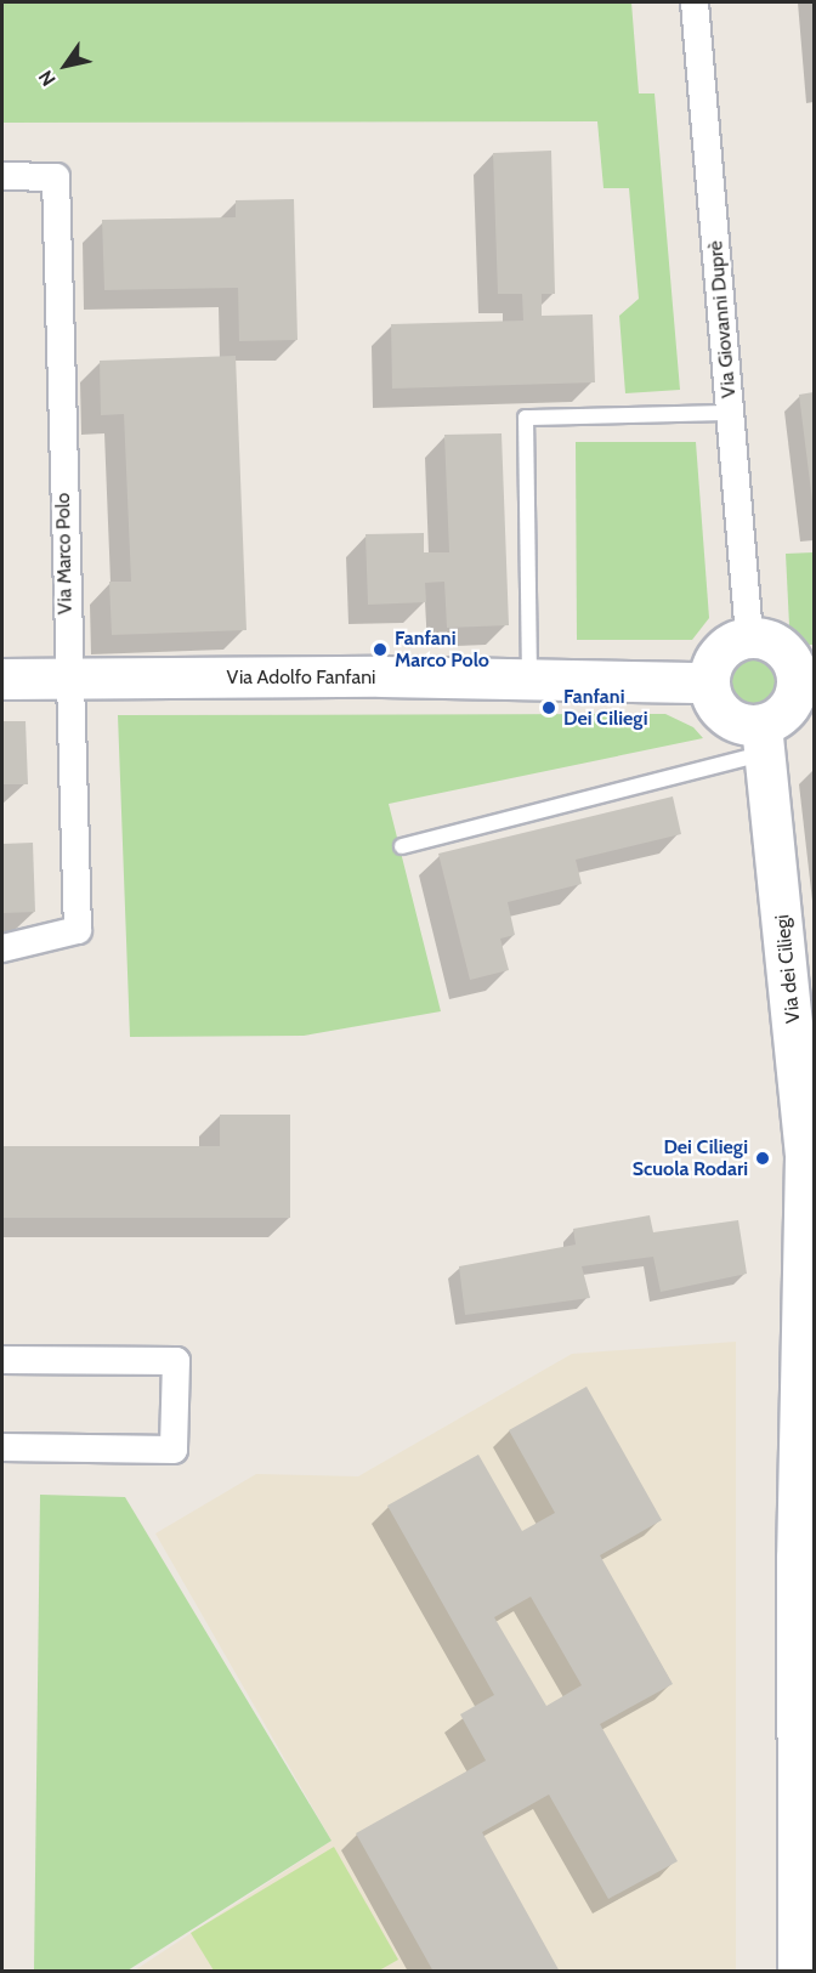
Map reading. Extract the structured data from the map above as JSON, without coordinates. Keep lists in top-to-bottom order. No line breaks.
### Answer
{"streets":{"street":["Via Giovanni Duprè","Via Marco Polo","Via Adolfo Fanfani","Via dei Ciliegi"]},"crossings":[["Via Giovanni Duprè","Via Adolfo Fanfani"],["Via Giovanni Duprè","Via dei Ciliegi"],["Via Marco Polo","Via Adolfo Fanfani"],["Via Adolfo Fanfani","Via dei Ciliegi"]],"places":["Fanfani Marco Polo","Fanfani Dei Ciliegi","Dei Ciliegi Scuola Rodari"],"north":"bottom left"}
